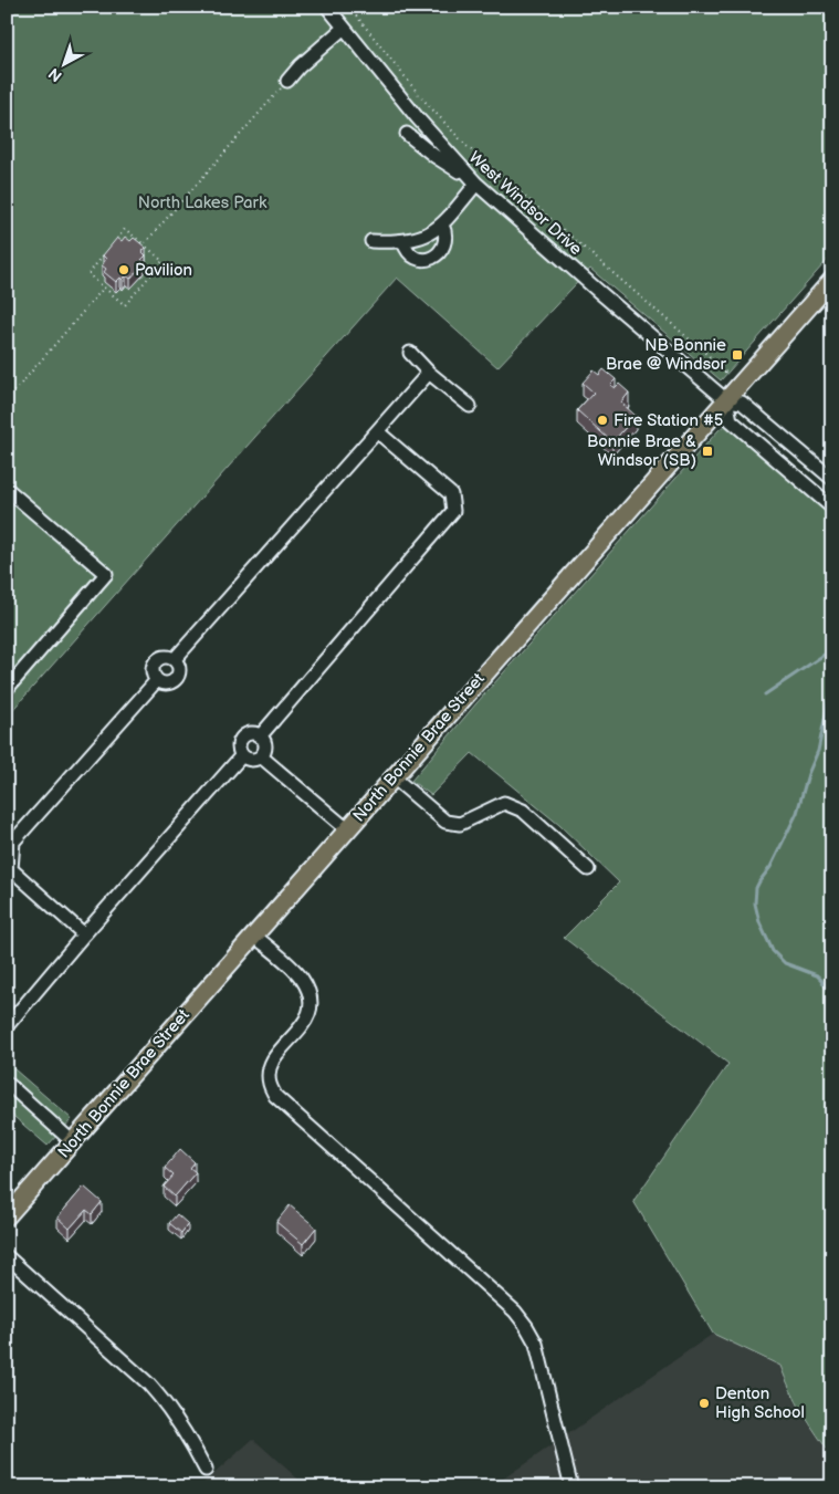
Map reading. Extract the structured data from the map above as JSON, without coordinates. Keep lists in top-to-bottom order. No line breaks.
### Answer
{"streets":{"main road":["North Bonnie Brae Street"],"street":["West Windsor Drive"]},"crossings":[["West Windsor Drive","North Bonnie Brae Street"]],"parks":["North Lakes Park"],"places":{"other":["Pavilion","Fire Station #5","Denton High School"],"transit":["NB Bonnie Brae @ Windsor","Bonnie Brae & Windsor (SB)"]},"north":"bottom left"}
